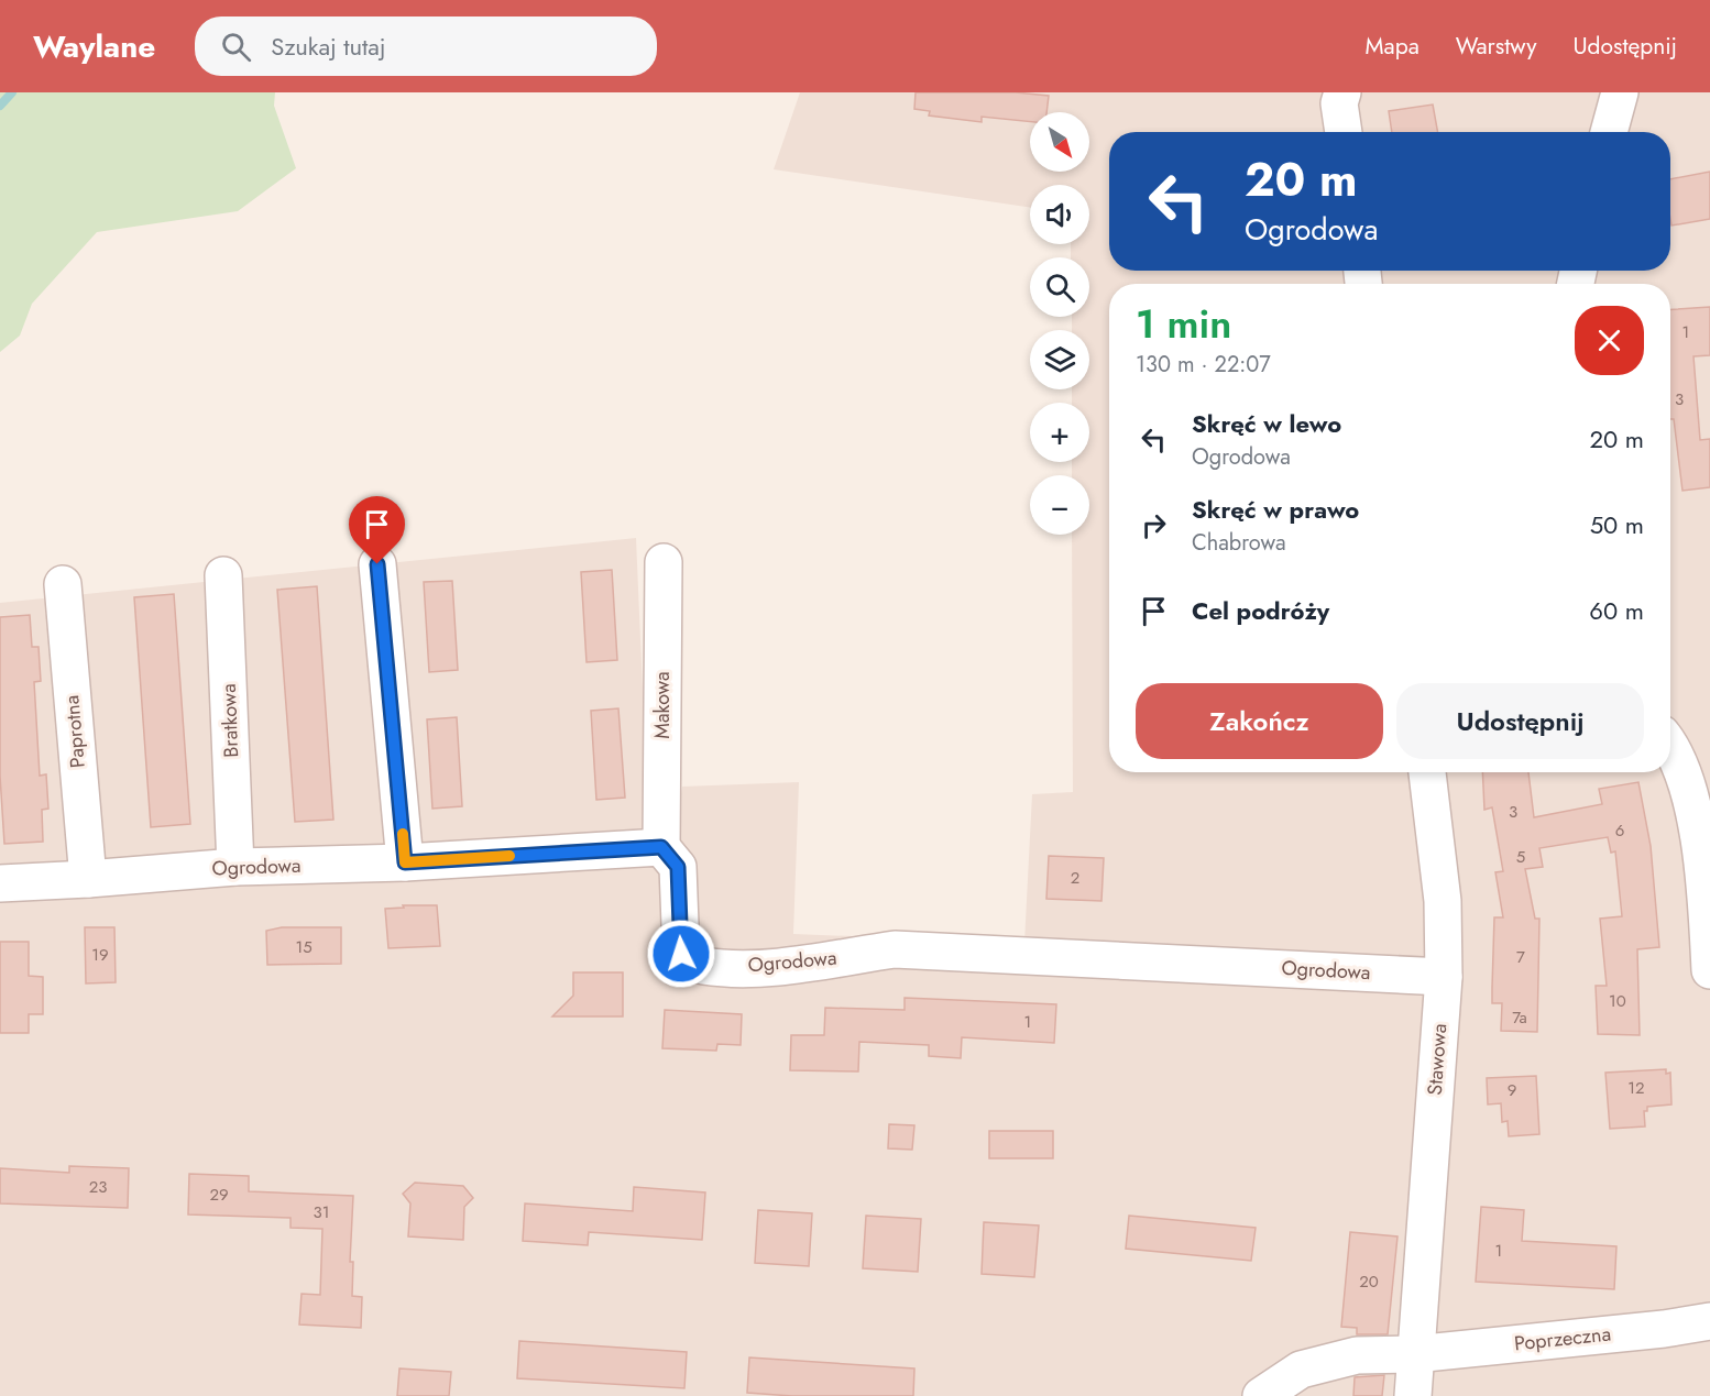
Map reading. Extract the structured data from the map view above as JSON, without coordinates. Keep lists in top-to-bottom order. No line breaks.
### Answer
{"streets":{"street":["Makowa","Bratkowa","Paprotna","Ogrodowa","Stawowa","Poprzeczna"]},"crossings":[["Makowa","Ogrodowa"],["Bratkowa","Ogrodowa"],["Paprotna","Ogrodowa"],["Ogrodowa","Stawowa"],["Stawowa","Poprzeczna"]],"house_numbers":["1","3","3","6","5","2","15","19","7","10","7a","1","12","9","23","29","31","1","20"],"north":"bottom right","page":{"header":"Waylane","search":"Szukaj tutaj","nav":["Mapa","Warstwy","Udostępnij"],"map_buttons":["+","−"],"turn":["20 m","Ogrodowa"],"heading":["1 min","130 m · 22:07"],"list":[{"name":"Skręć w lewo","note":"Ogrodowa","value":"20 m"},{"name":"Skręć w prawo","note":"Chabrowa","value":"50 m"},{"name":"Cel podróży","value":"60 m"}],"buttons":["Zakończ","Udostępnij"]}}
